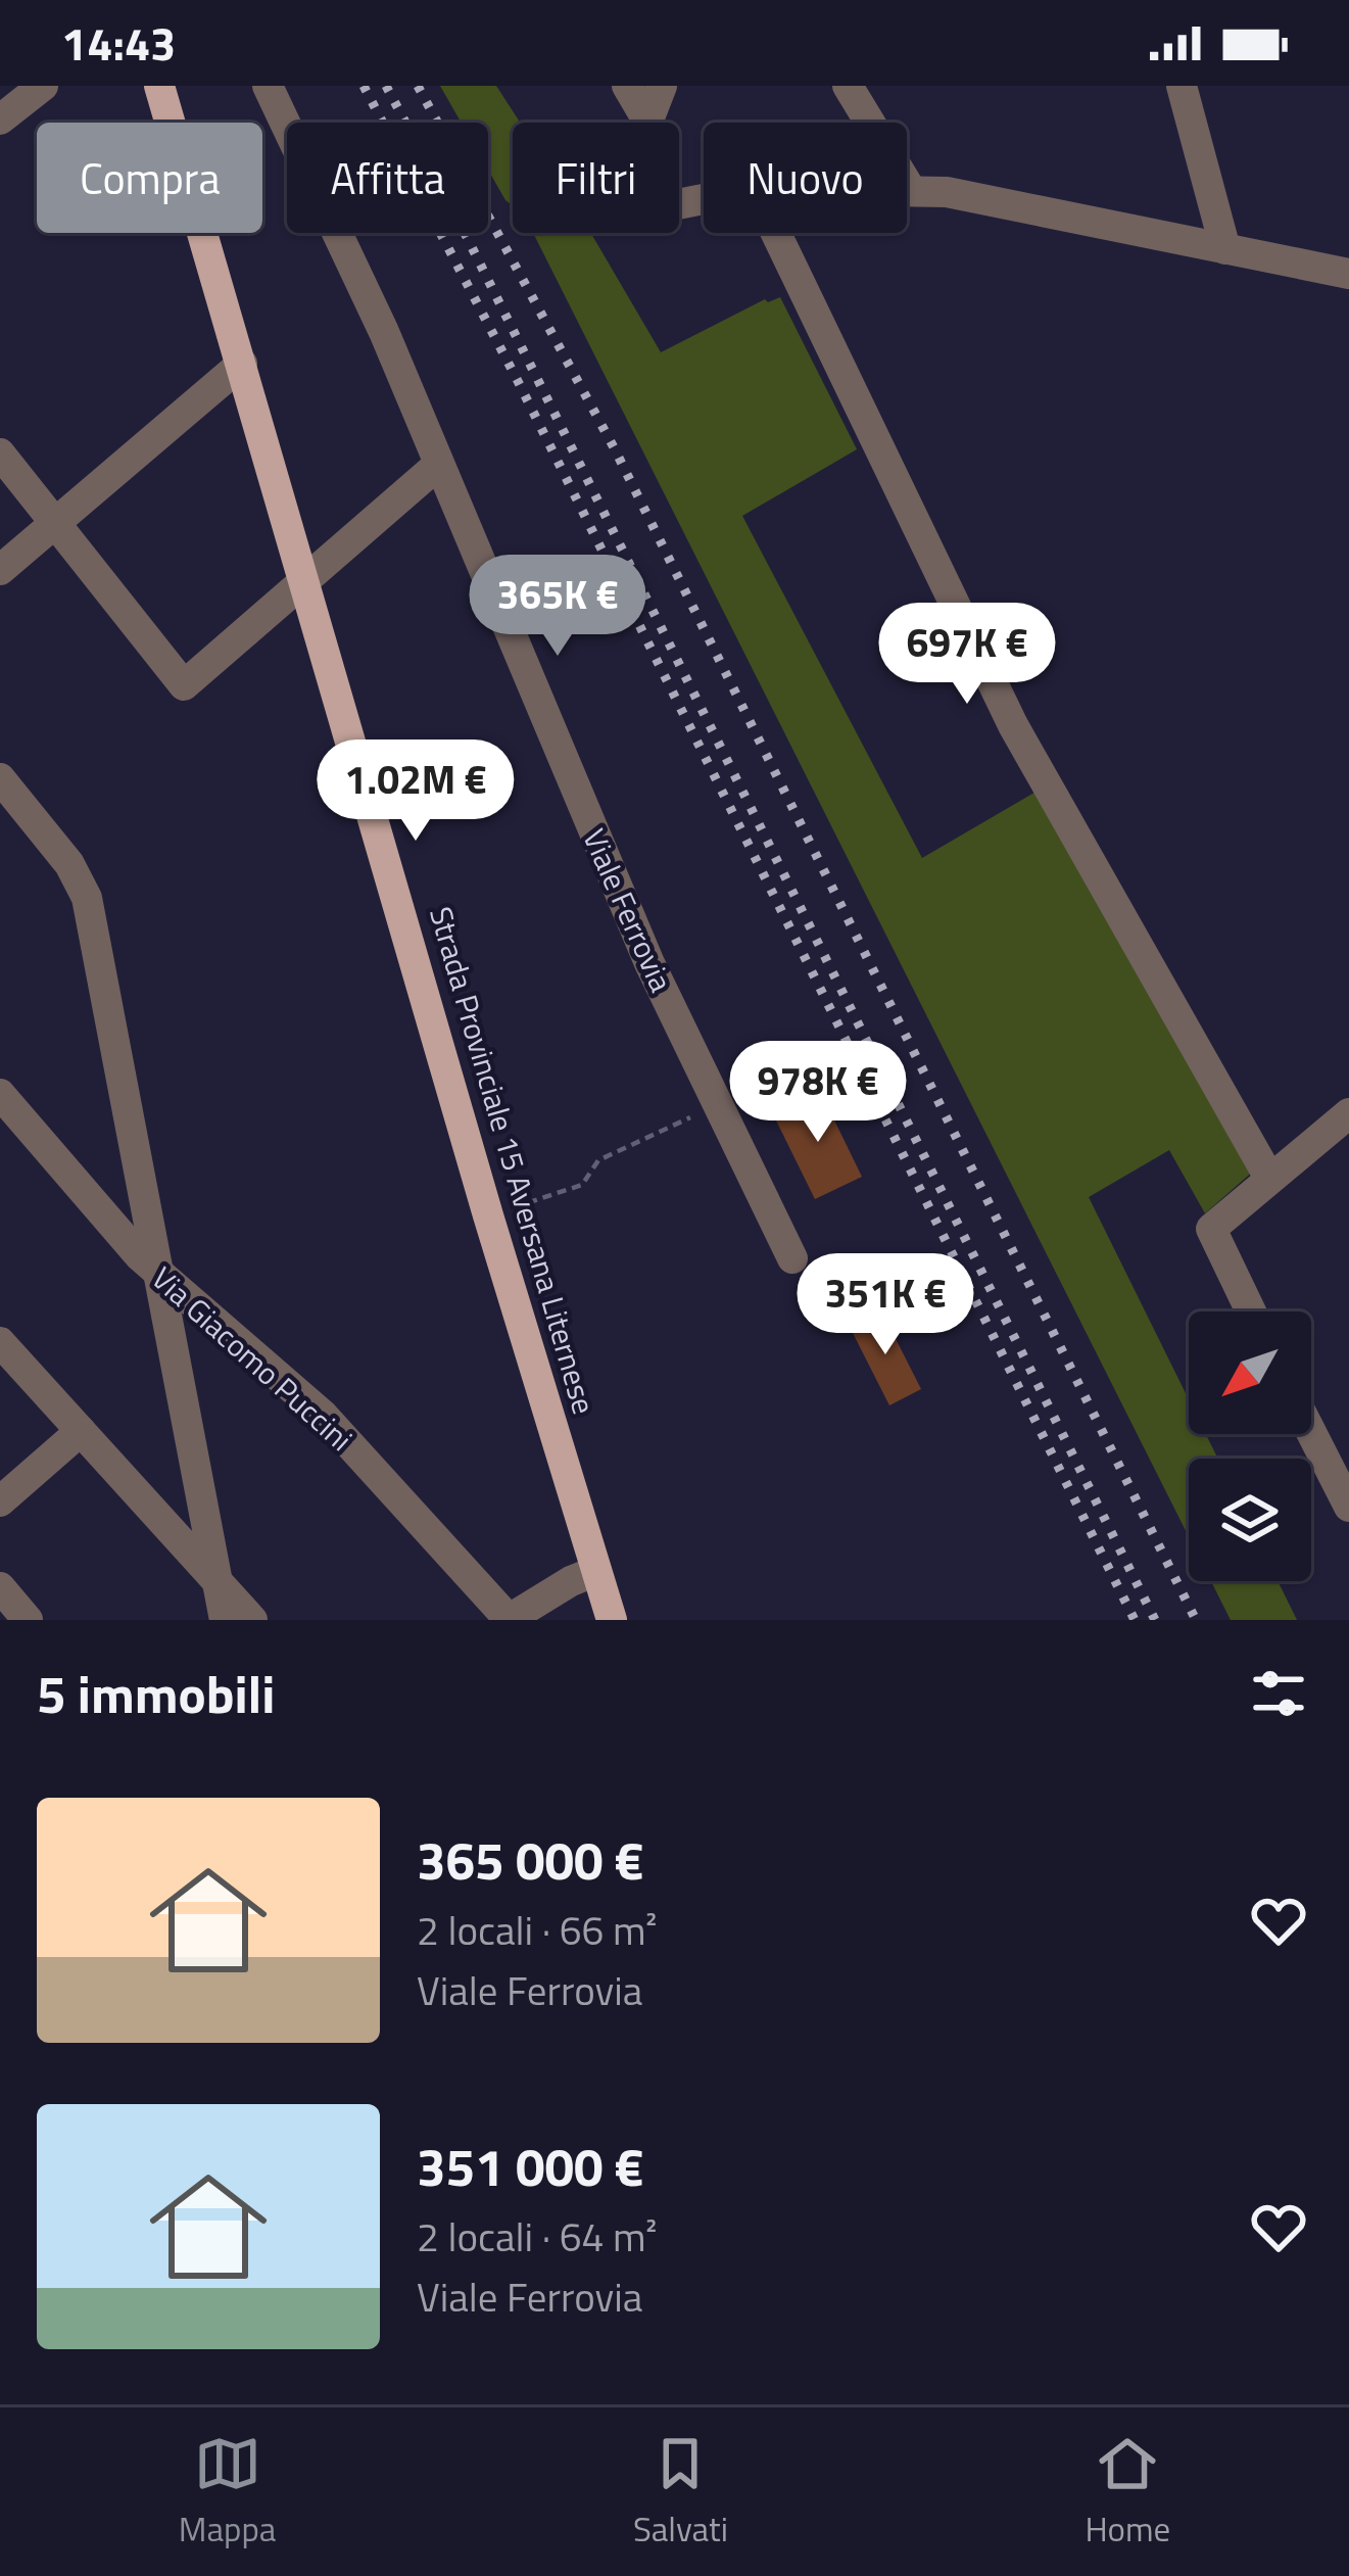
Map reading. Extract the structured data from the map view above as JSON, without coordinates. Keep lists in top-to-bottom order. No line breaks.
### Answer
{"streets":{"main road":["Strada Provinciale 15 Aversana Liternese"],"street":["Viale Ferrovia","Via Giacomo Puccini"]},"north":"bottom left","page":{"status":"14:43","chip":["Compra","Affitta","Filtri","Nuovo"],"price":["365K €","697K €","1.02M €","978K €","351K €"],"heading":"5 immobili","list":[{"name":"365 000 €","note":"2 locali · 66 m² · Viale Ferrovia"},{"name":"351 000 €","note":"2 locali · 64 m² · Viale Ferrovia"}],"tabs":["Mappa","Salvati","Home"]}}
